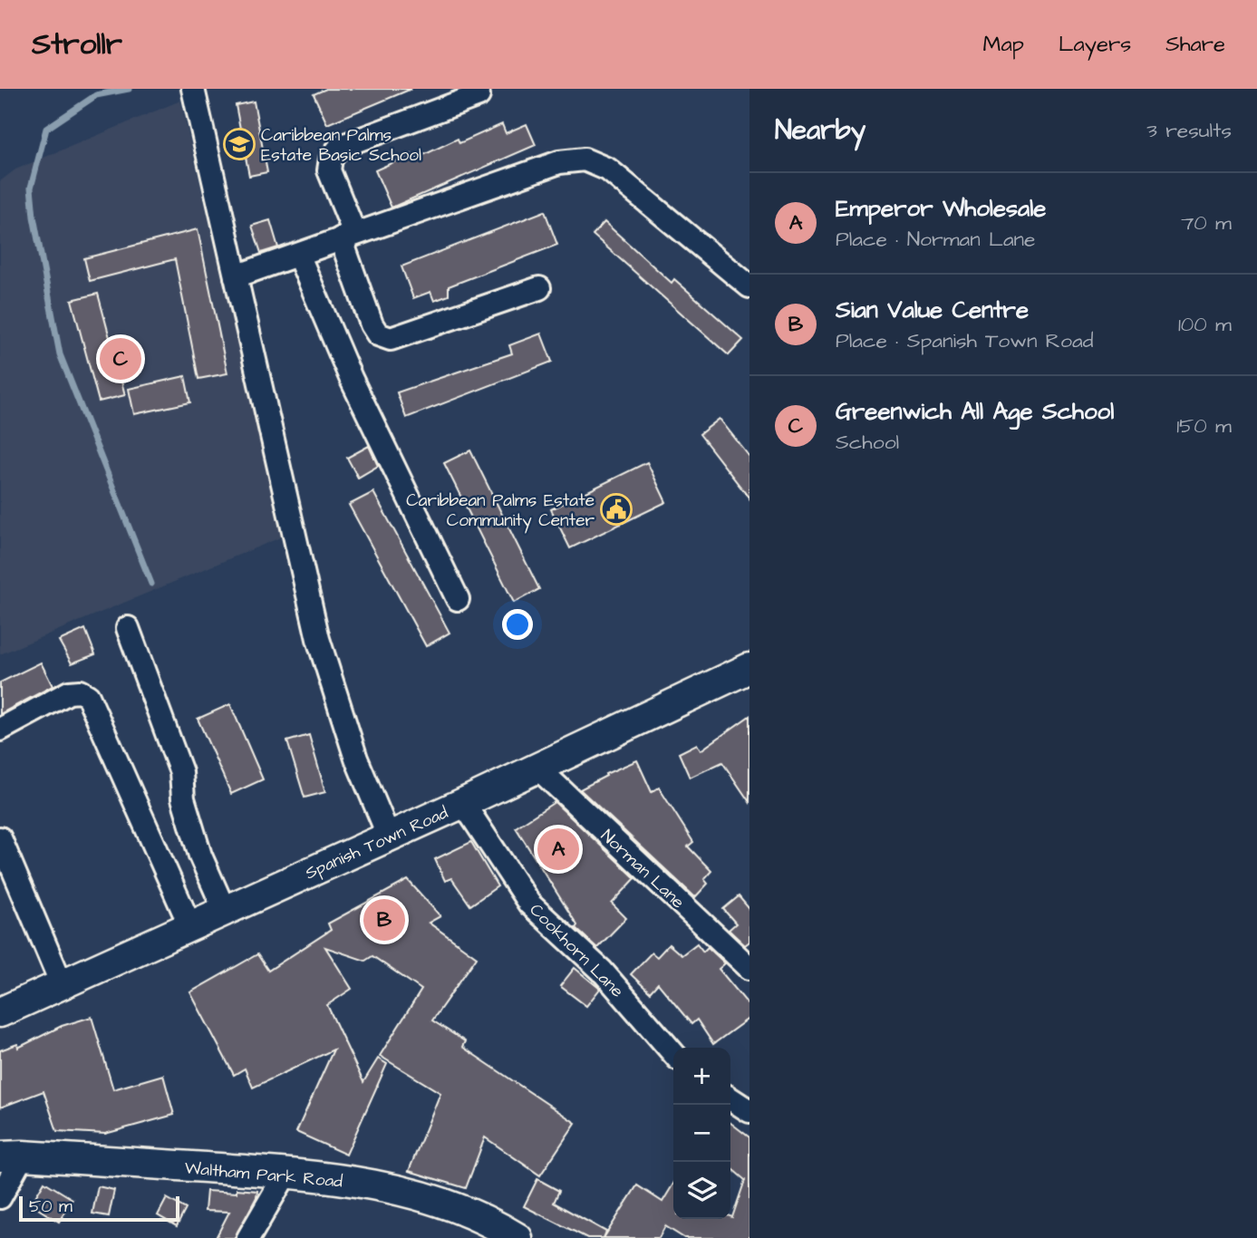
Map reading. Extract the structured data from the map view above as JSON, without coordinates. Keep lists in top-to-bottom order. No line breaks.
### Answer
{"streets":{"main road":["Spanish Town Road","Waltham Park Road"],"street":["Norman Lane","Cookhorn Lane"]},"crossings":[["Spanish Town Road","Norman Lane"],["Spanish Town Road","Cookhorn Lane"]],"places":{"school or university":["Caribbean Palms Estate Basic School"],"public building":["Caribbean Palms Estate Community Center"]},"scale_bar":"50 m","page":{"header":"Strollr","nav":["Map","Layers","Share"],"heading":["Nearby","3 results"],"list":[{"mark":"A","name":"Emperor Wholesale","note":"Place · Norman Lane","value":"70 m"},{"mark":"B","name":"Sian Value Centre","note":"Place · Spanish Town Road","value":"100 m"},{"mark":"C","name":"Greenwich All Age School","note":"School","value":"150 m"}],"pins":["C","A","B"],"map_buttons":["+","−"],"scale":"50 m"}}
